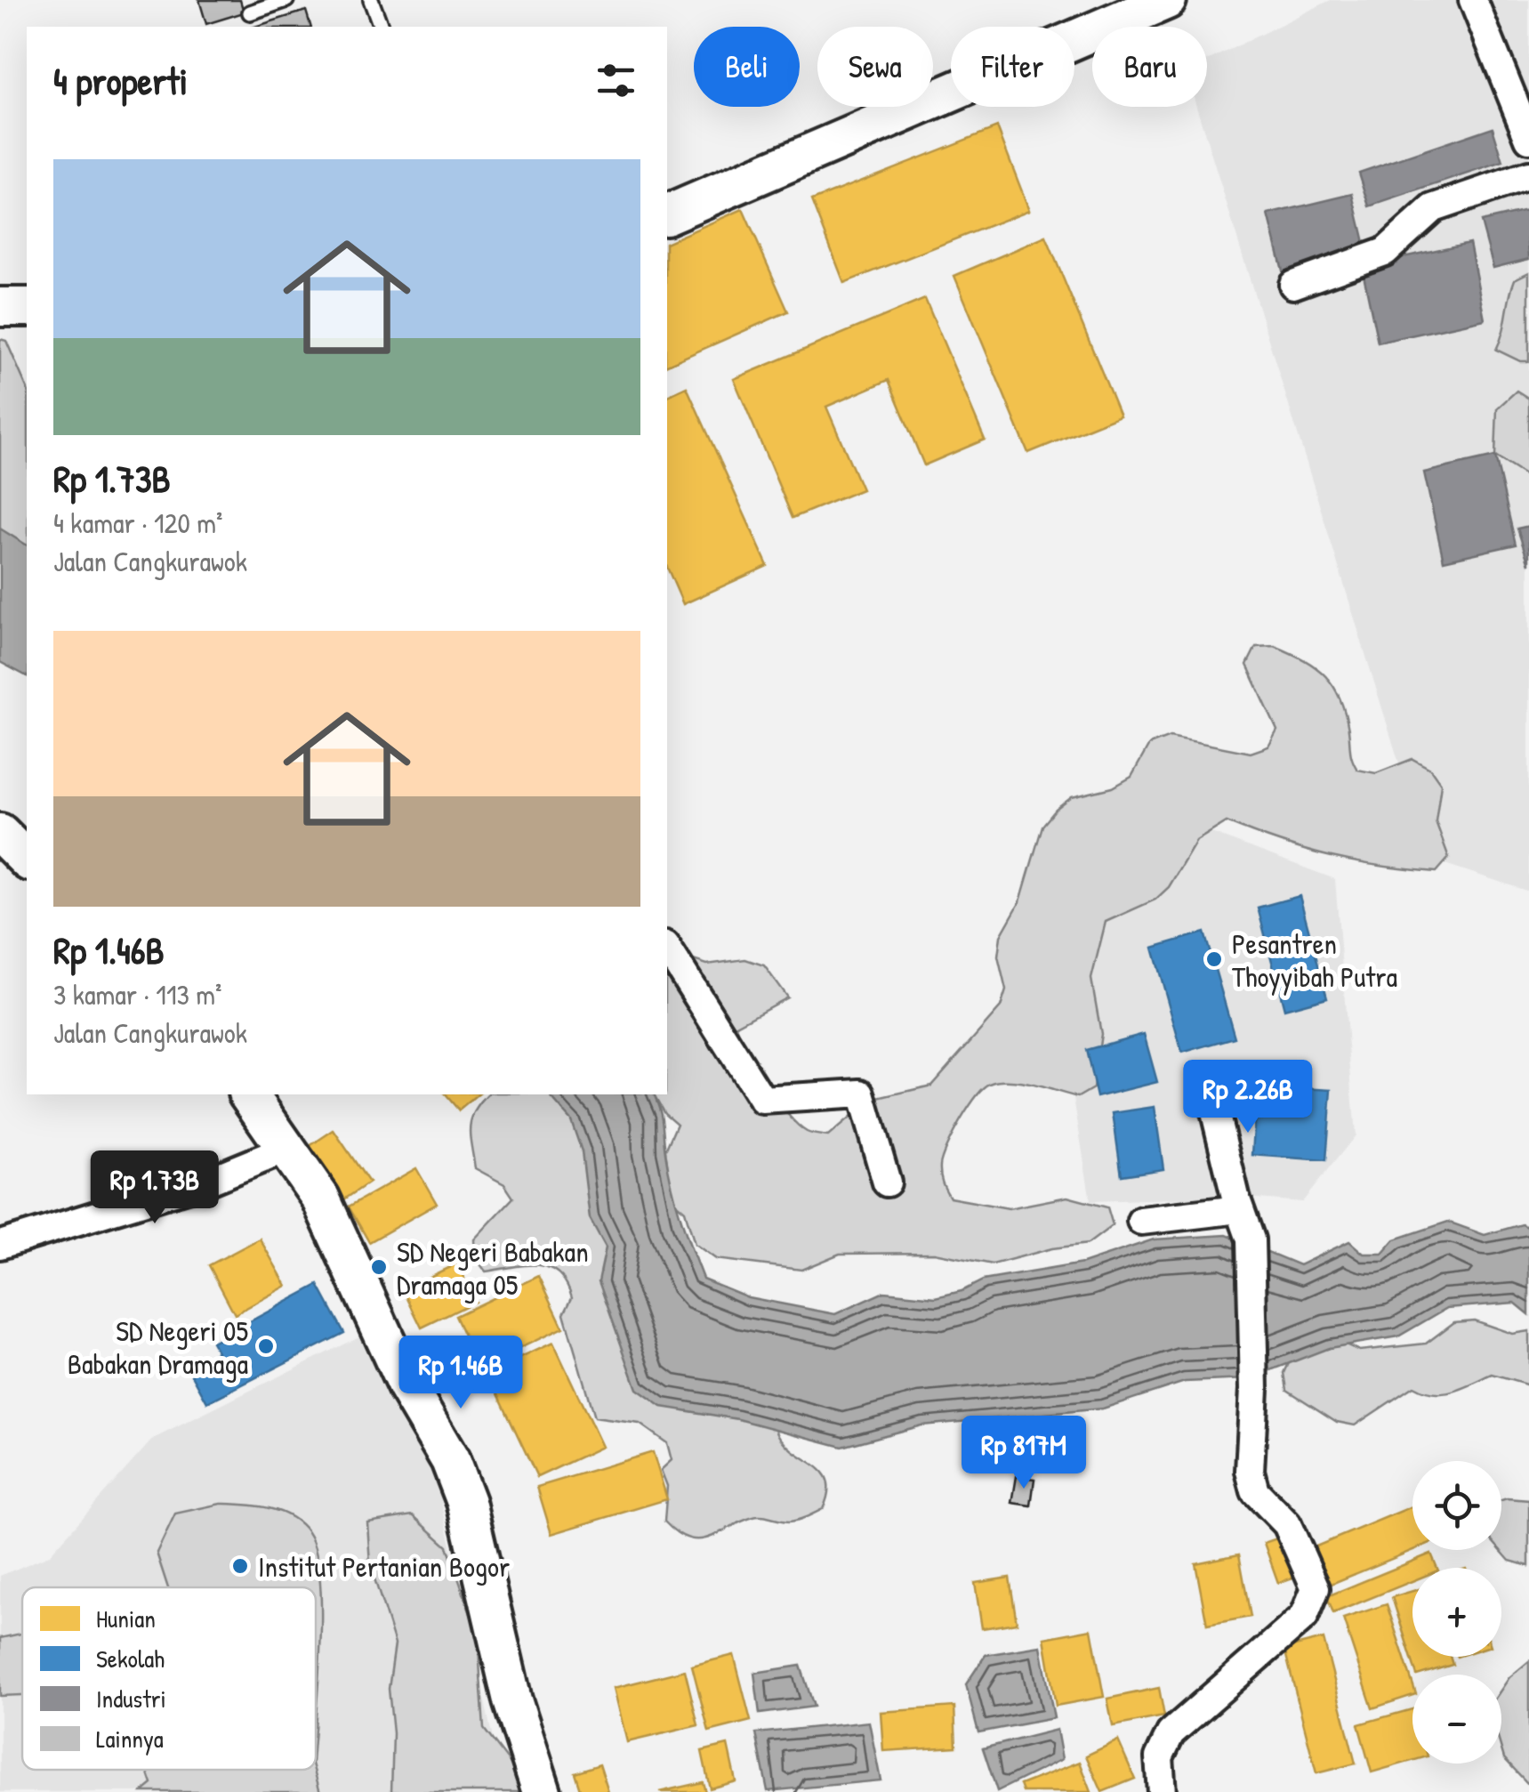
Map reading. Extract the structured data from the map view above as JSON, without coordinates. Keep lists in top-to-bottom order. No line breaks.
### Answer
{"places":["Pesantren Thoyyibah Putra","SD Negeri Babakan Dramaga 05","SD Negeri 05 Babakan Dramaga","Institut Pertanian Bogor"],"legend":["Hunian","Sekolah","Industri","Lainnya"],"page":{"chip":["Beli","Sewa","Filter","Baru"],"heading":"4 properti","list":[{"name":"Rp 1.73B","note":"4 kamar · 120 m² · Jalan Cangkurawok"},{"name":"Rp 1.46B","note":"3 kamar · 113 m² · Jalan Cangkurawok"}],"price":["Rp 2.26B","Rp 1.73B","Rp 1.46B","Rp 817M"],"map_buttons":["+","−"]}}
